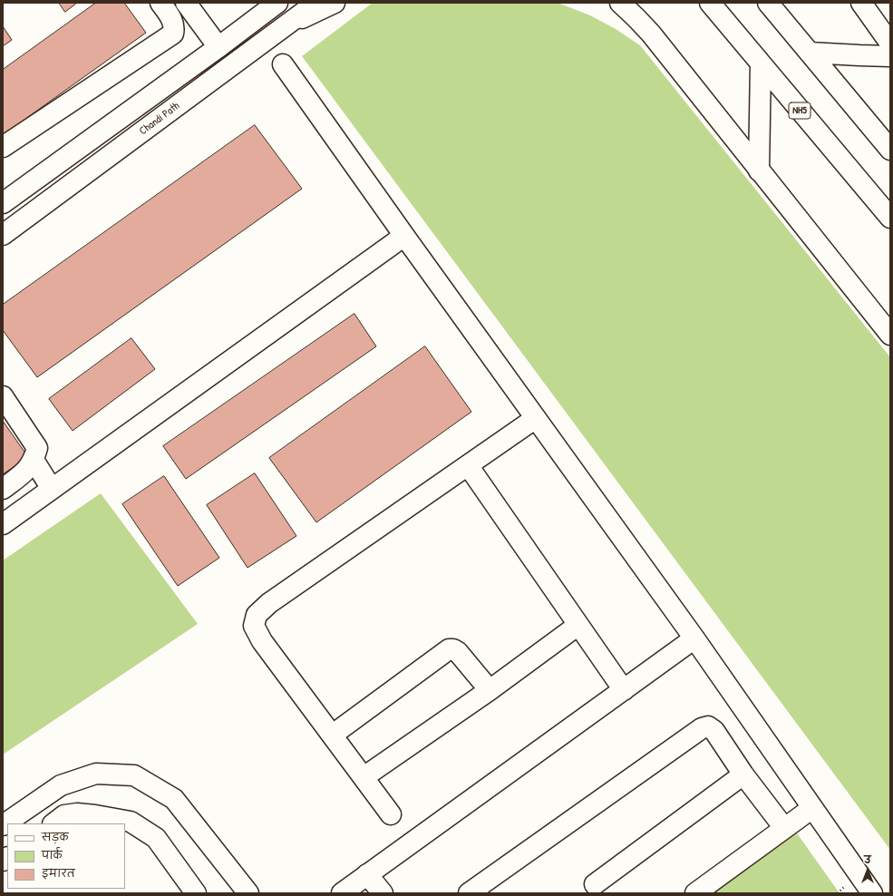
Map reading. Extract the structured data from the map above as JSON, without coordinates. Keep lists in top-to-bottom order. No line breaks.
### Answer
{"streets":{"main road":["NH5","Chandi Path"]},"legend":["सड़क","पार्क","इमारत"],"north":"top"}
